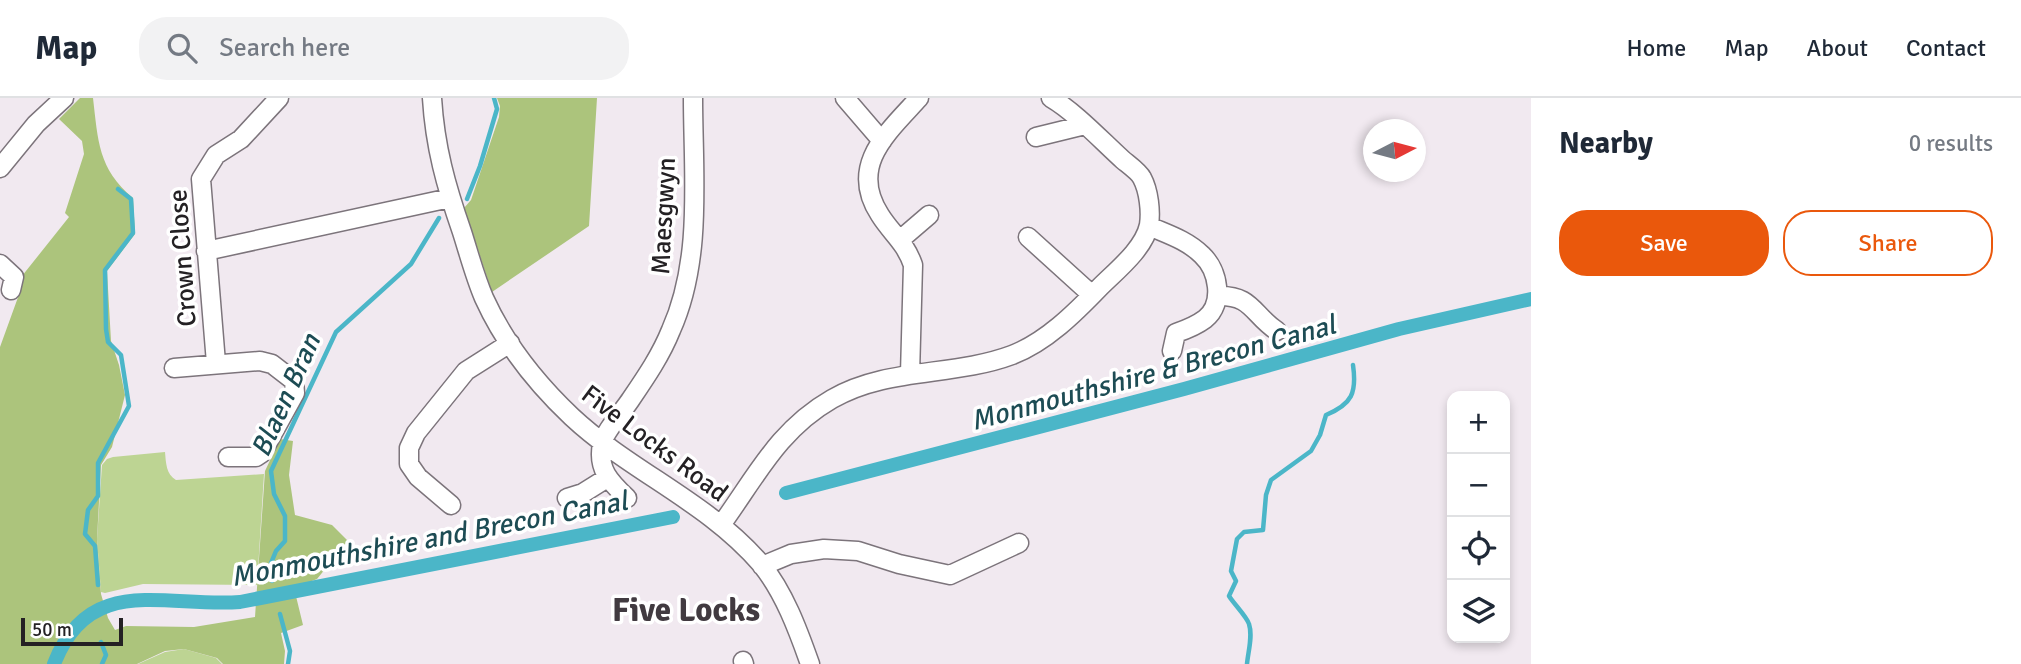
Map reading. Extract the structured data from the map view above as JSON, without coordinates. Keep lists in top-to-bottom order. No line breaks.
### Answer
{"streets":{"street":["Maesgwyn","Crown Close","Five Locks Road"]},"crossings":[["Maesgwyn","Five Locks Road"]],"districts":["Five Locks"],"water":["Monmouthshire & Brecon Canal","Blaen Bran","Monmouthshire and Brecon Canal"],"scale_bar":"50 m","north":"right","page":{"header":"Map","search":"Search here","nav":["Home","Map","About","Contact"],"heading":["Nearby","0 results"],"buttons":["Save","Share"],"map_buttons":["+","−"],"scale":"50 m"}}
